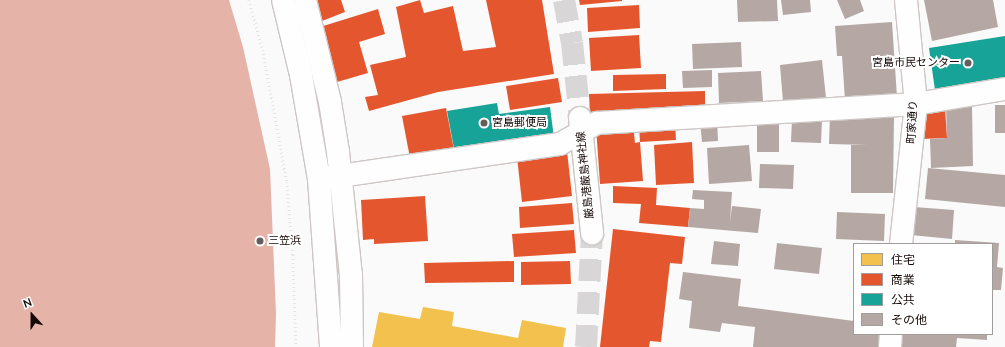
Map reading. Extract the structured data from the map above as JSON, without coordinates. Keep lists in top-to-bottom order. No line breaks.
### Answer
{"streets":{"street":["町家通り","厳島港厳島神社線"]},"places":["宮島市民センター","宮島郵便局","三笠浜"],"legend":["住宅","商業","公共","その他"],"north":"top"}
